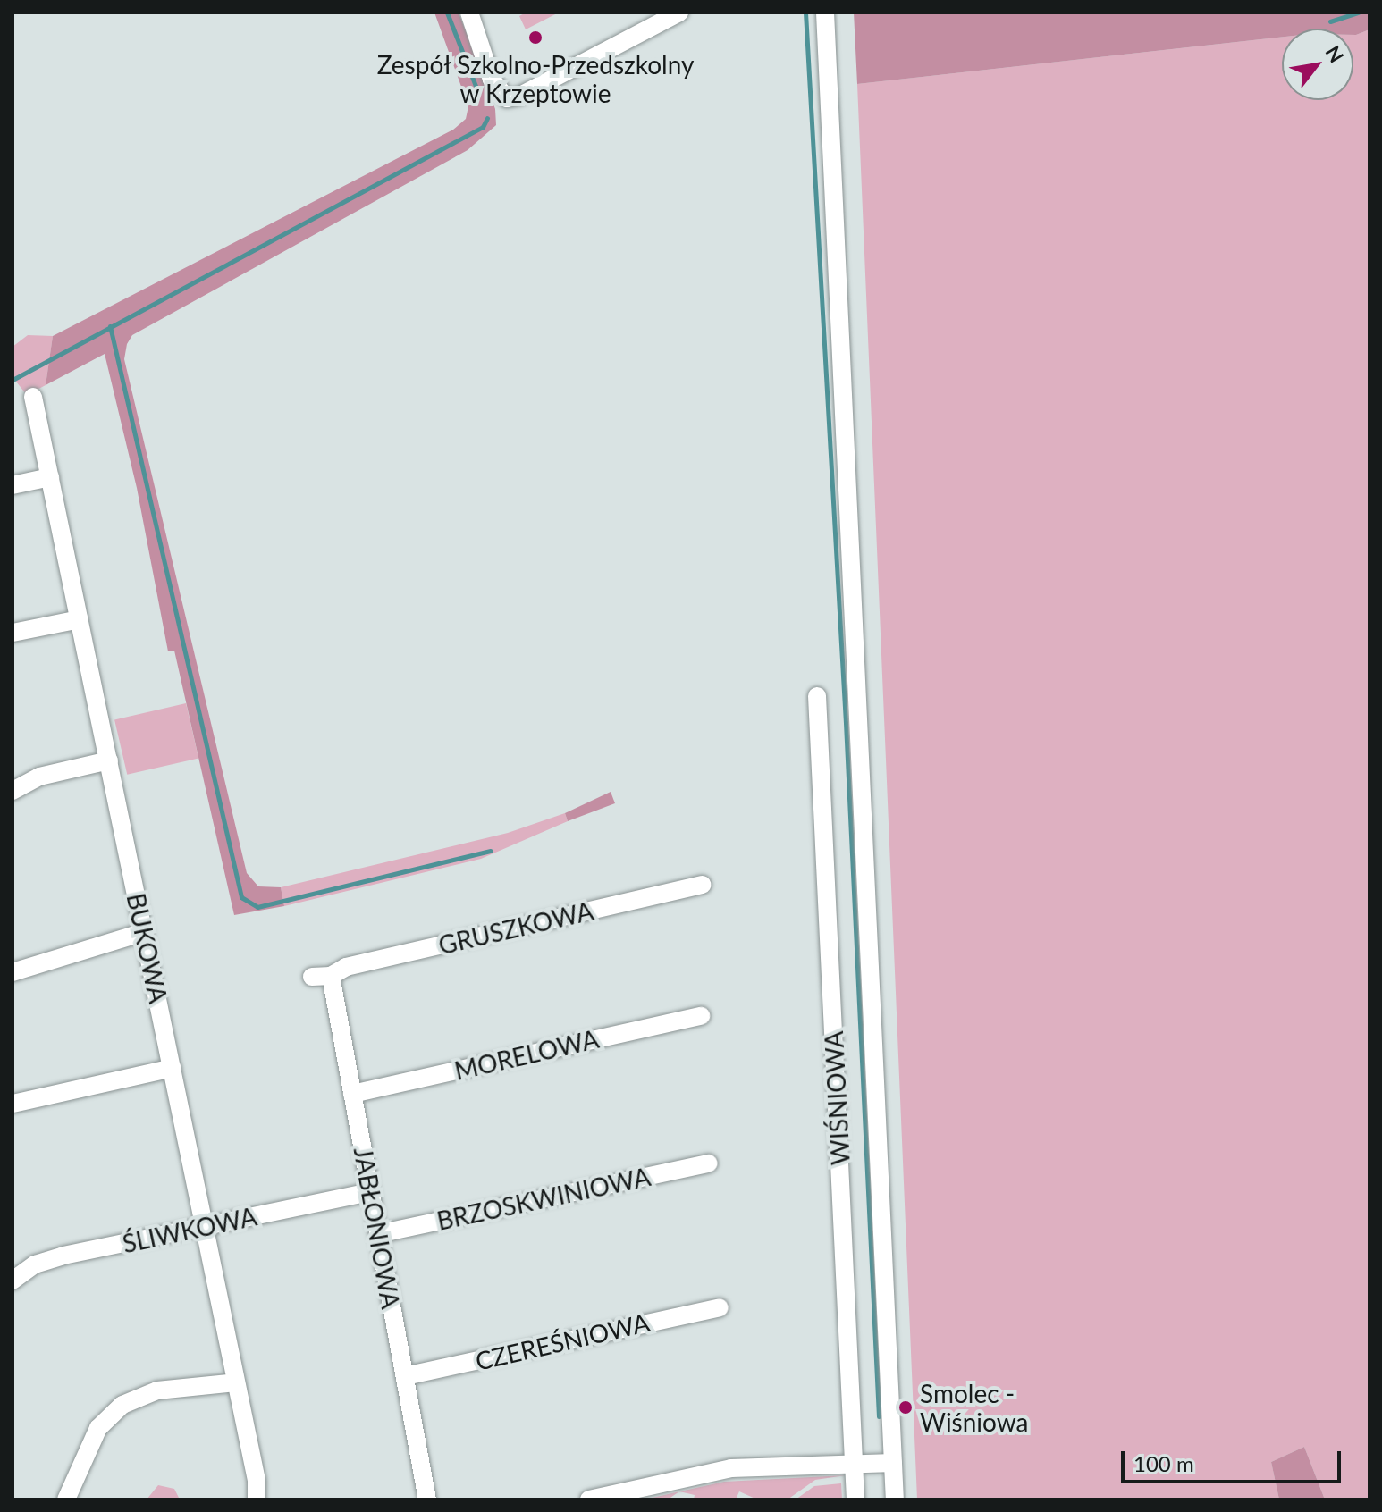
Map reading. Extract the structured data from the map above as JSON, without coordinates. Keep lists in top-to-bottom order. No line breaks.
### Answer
{"streets":{"street":["GRUSZKOWA","BUKOWA","MORELOWA","WIŚNIOWA","BRZOSKWINIOWA","JABŁONIOWA","ŚLIWKOWA","CZEREŚNIOWA"]},"crossings":[["GRUSZKOWA","JABŁONIOWA"],["BUKOWA","ŚLIWKOWA"],["MORELOWA","JABŁONIOWA"],["BRZOSKWINIOWA","JABŁONIOWA"],["JABŁONIOWA","ŚLIWKOWA"],["JABŁONIOWA","CZEREŚNIOWA"]],"places":["Zespół Szkolno-Przedszkolny w Krzeptowie","Smolec - Wiśniowa"],"scale_bar":"100 m","north":"top right"}
